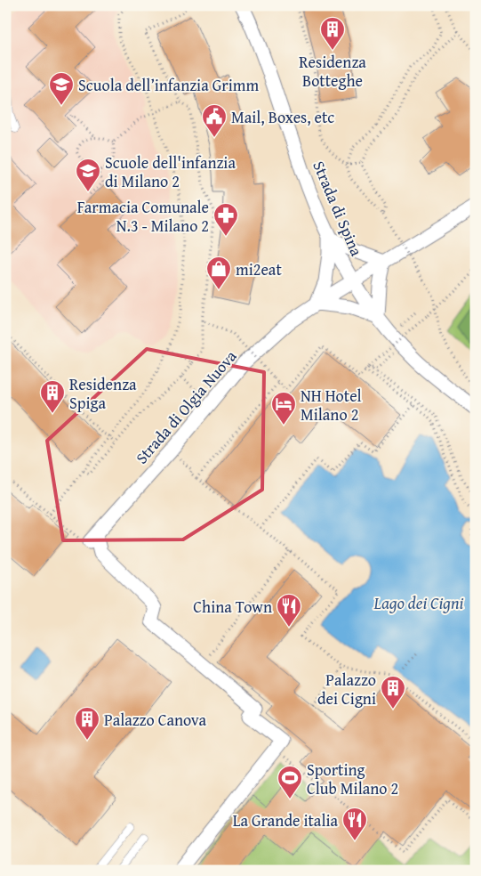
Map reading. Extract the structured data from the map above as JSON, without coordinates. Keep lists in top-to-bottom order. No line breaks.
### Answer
{"streets":{"street":["Strada di Spina","Strada di Olgia Nuova"]},"crossings":[["Strada di Spina","Strada di Olgia Nuova"]],"water":["Lago dei Cigni"],"places":{"building":["Residenza Botteghe","Residenza Spiga","Palazzo dei Cigni","Palazzo Canova"],"school or university":["Scuola dell’infanzia Grimm","Scuole dell'infanzia di Milano 2"],"public building":["Mail, Boxes, etc"],"pharmacy":["Farmacia Comunale N.3 - Milano 2"],"shop":["mi2eat"],"hotel":["NH Hotel Milano 2"],"restaurant":["China Town","La Grande italia"],"sports":["Sporting Club Milano 2"]}}
